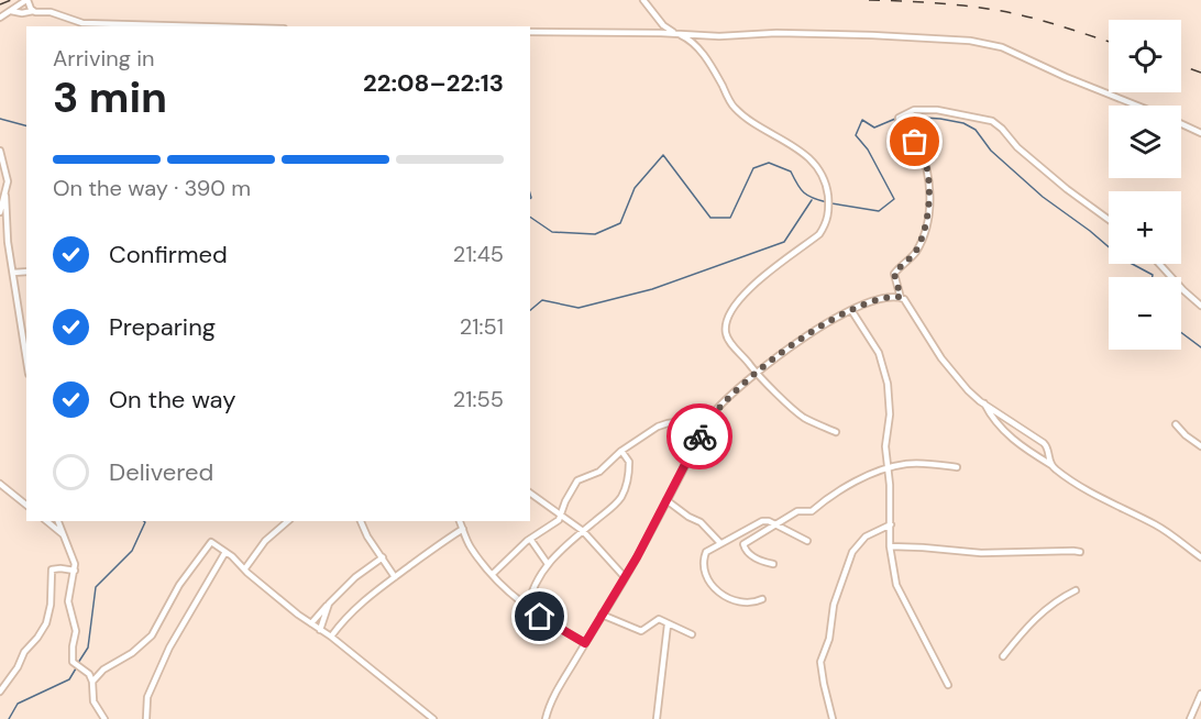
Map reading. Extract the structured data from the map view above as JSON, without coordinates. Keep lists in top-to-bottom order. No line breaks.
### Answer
{"page":{"map_buttons":["+","−"],"heading":["3 min","Arriving in","22:08–22:13"],"bar":"On the way · 390 m","list":[["Confirmed","21:45"],["Preparing","21:51"],["On the way","21:55"],"Delivered"]}}
